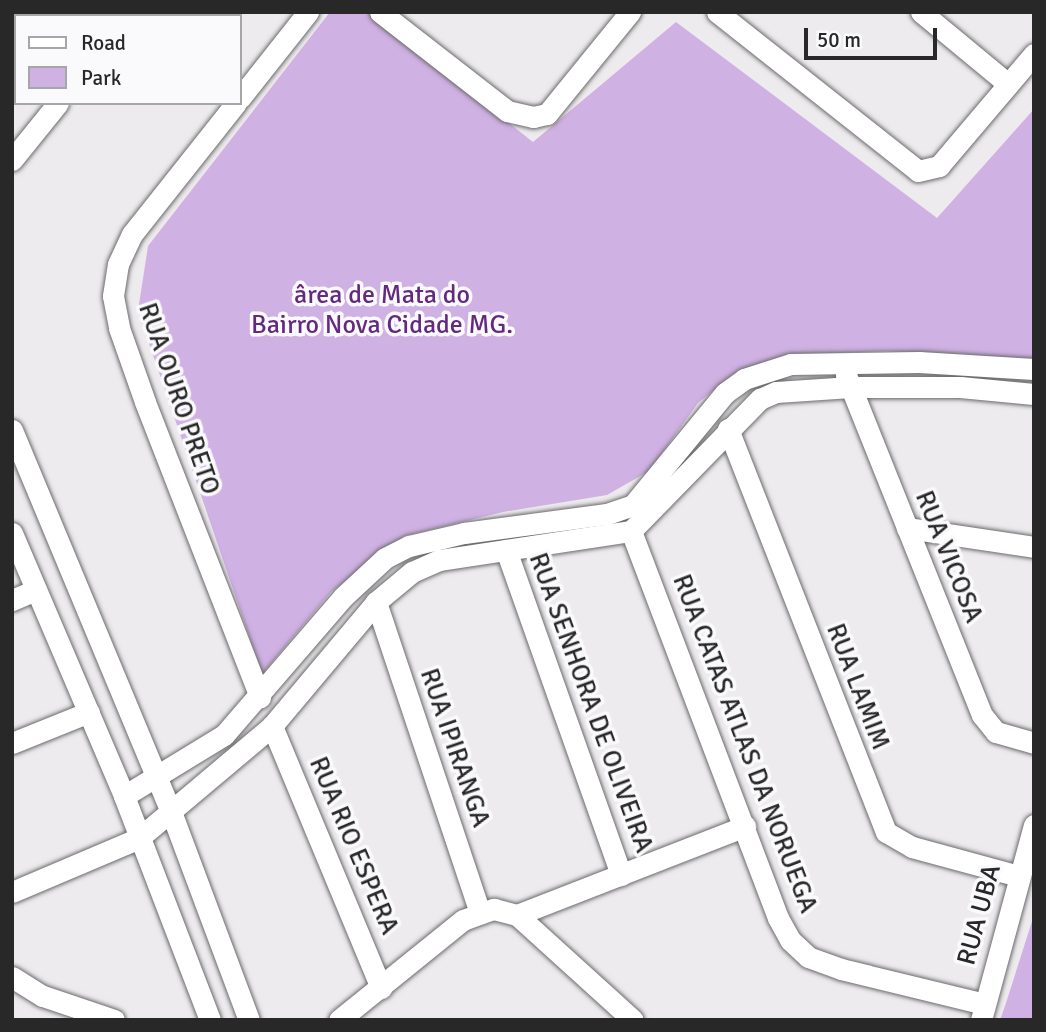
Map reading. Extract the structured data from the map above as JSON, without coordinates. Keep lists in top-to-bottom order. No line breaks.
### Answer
{"streets":{"street":["RUA OURO PRETO","RUA VICOSA","RUA LAMIM","RUA SENHORA DE OLIVEIRA","RUA CATAS ATLAS DA NORUEGA","RUA IPIRANGA","RUA RIO ESPERA","RUA UBA"]},"crossings":[["RUA LAMIM","RUA UBA"],["RUA CATAS ATLAS DA NORUEGA","RUA UBA"]],"parks":["ârea de Mata do Bairro Nova Cidade MG."],"legend":["Road","Park"],"scale_bar":"50 m"}
